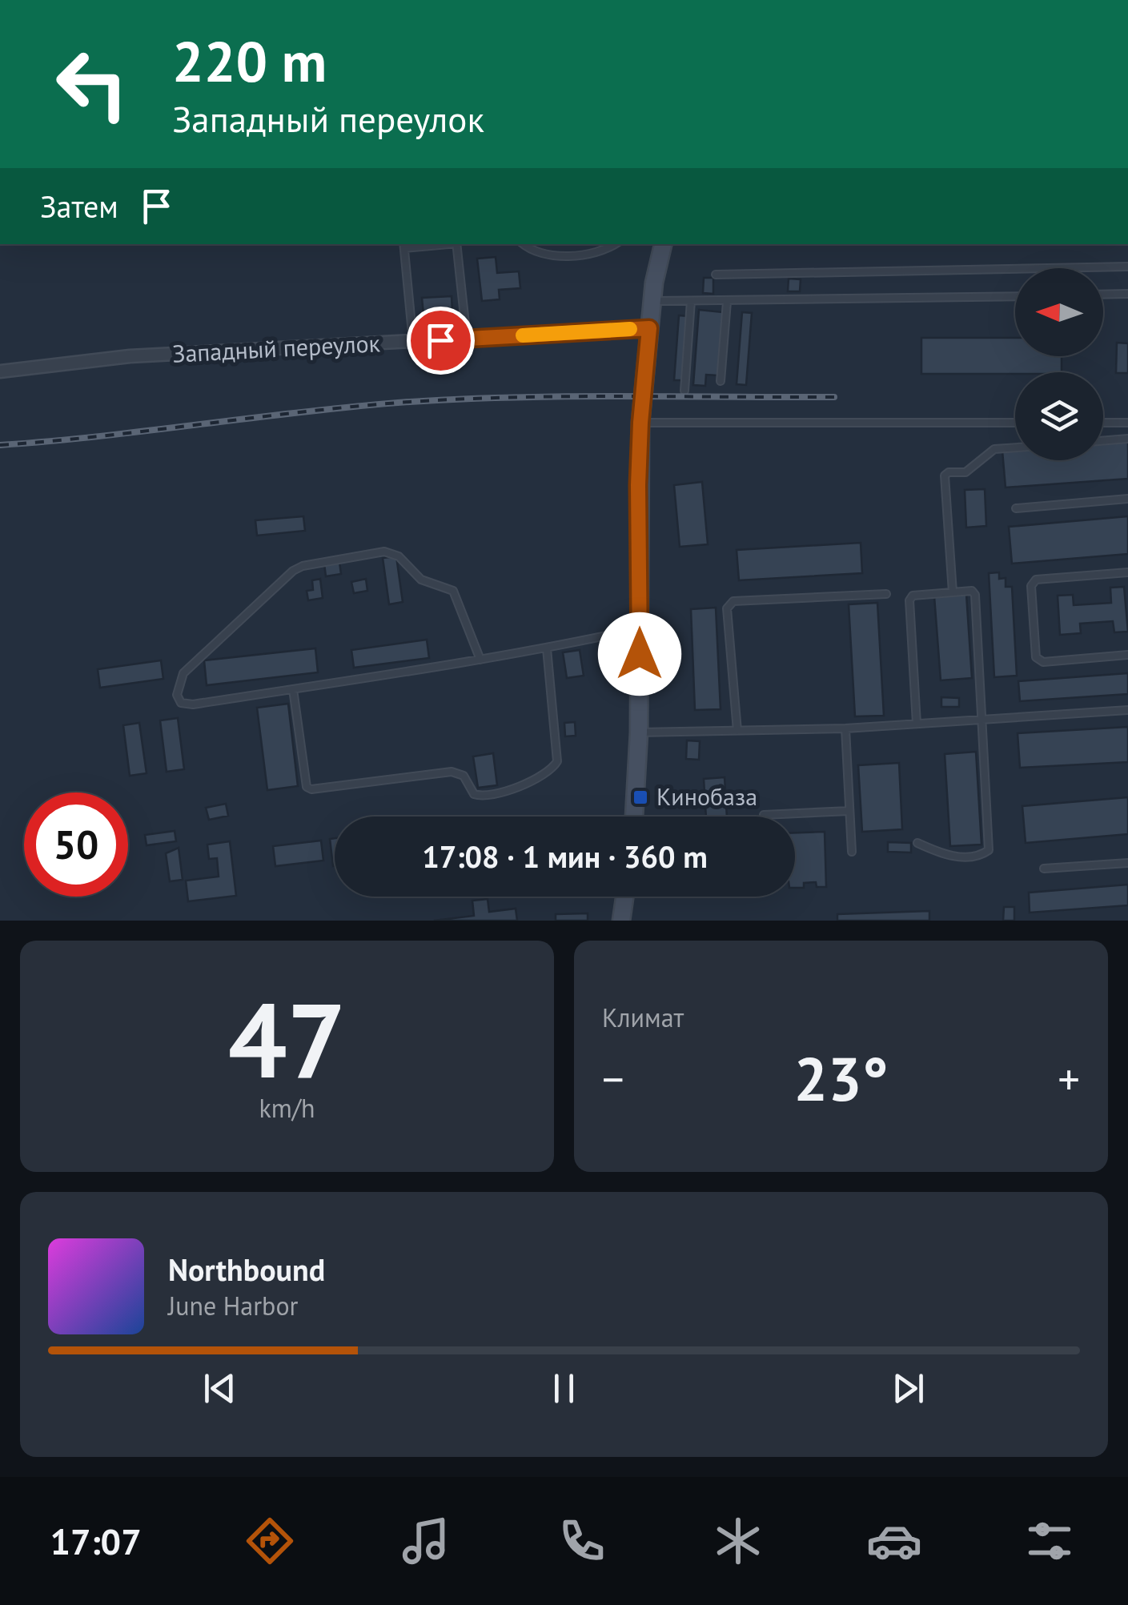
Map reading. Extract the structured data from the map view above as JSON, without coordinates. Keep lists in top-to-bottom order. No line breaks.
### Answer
{"streets":{"street":["Западный переулок"]},"places":{"transit":["Кинобаза"]},"north":"left","page":{"turn":["220 m","Западный переулок"],"then":"Затем","limit":"50","trip":"17:08 · 1 мин · 360 m","tile":[["47","km/h"],"Климат"],"heat":["−","23°","+"],"song":["Northbound","June Harbor"],"tabs":"17:07"}}
